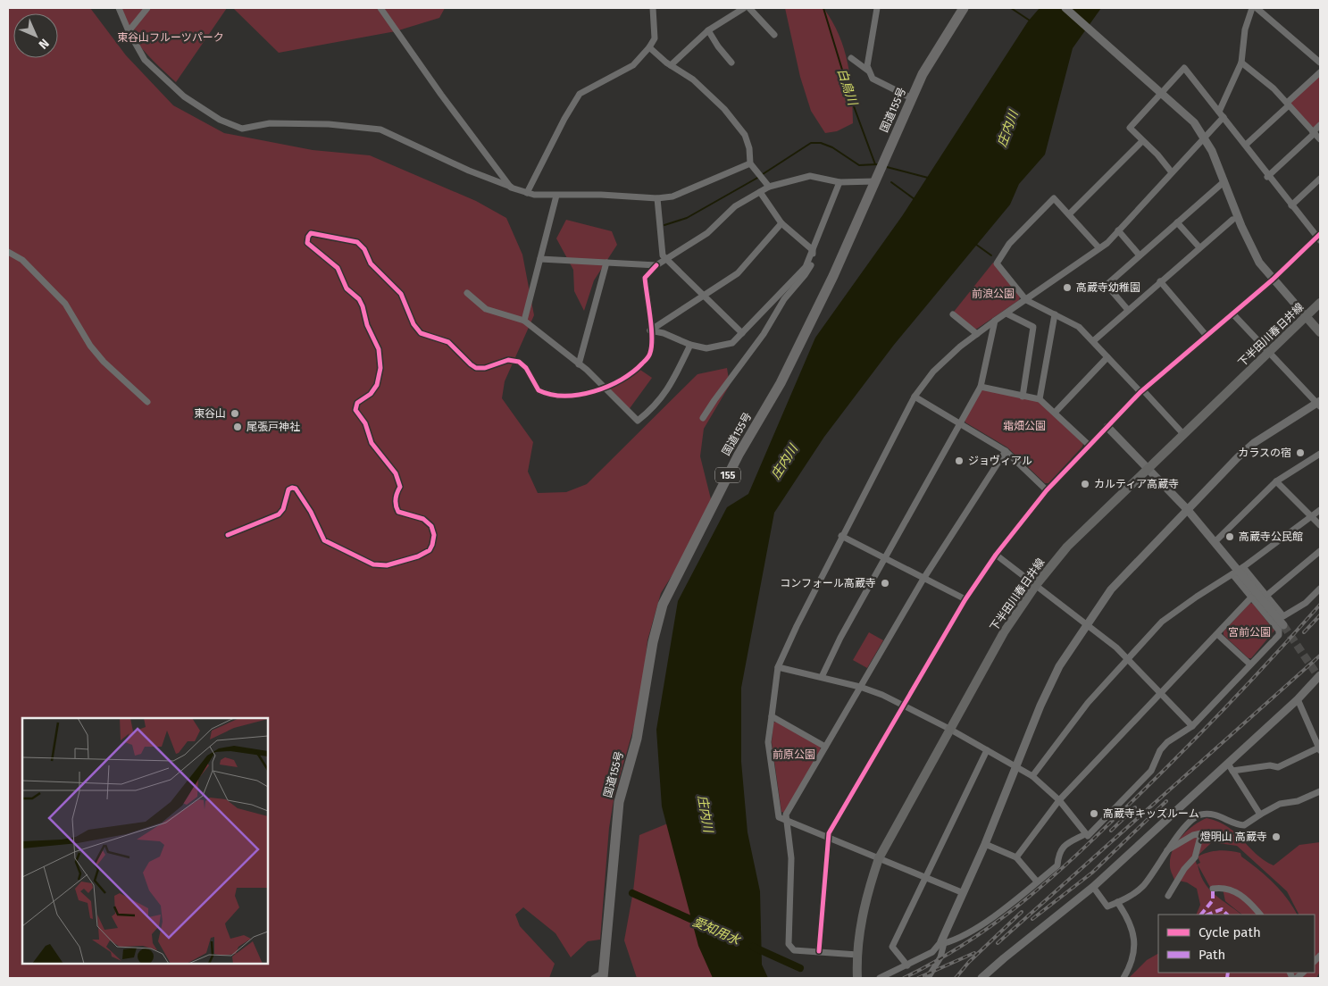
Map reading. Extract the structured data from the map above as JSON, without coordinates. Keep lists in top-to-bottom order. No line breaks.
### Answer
{"streets":{"highway":["国道155号","155"],"main road":["下半田川春日井線"]},"water":["白鳥川","庄内川","愛知用水"],"parks":["東谷山フルーツパーク","前浪公園","霜畑公園","宮前公園","前原公園"],"places":["高蔵寺幼稚園","東谷山","尾張戸神社","カラスの宿","ジョヴィアル","カルティア高蔵寺","高蔵寺公民館","コンフォール高蔵寺","高蔵寺キッズルーム","燈明山 高蔵寺"],"legend":["Cycle path","Path"],"north":"bottom right"}
